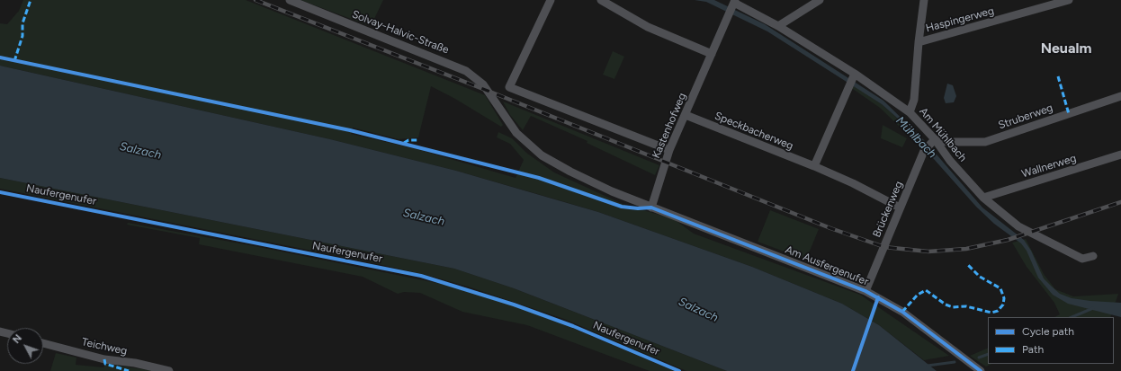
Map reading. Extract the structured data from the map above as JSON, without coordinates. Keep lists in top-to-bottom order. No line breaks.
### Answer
{"streets":{"street":["Haspingerweg","Solvay-Halvic-Straße","Struberweg","Kastenhofweg","Speckbacherweg","Am Mühlbach","Wallnerweg","Brückenweg","Am Ausfergenufer","Teichweg"],"cycle path":["Naufergenufer"]},"crossings":[["Solvay-Halvic-Straße","Am Ausfergenufer"],["Struberweg","Am Mühlbach"],["Struberweg","Brückenweg"],["Kastenhofweg","Speckbacherweg"],["Kastenhofweg","Am Mühlbach"],["Kastenhofweg","Am Ausfergenufer"],["Speckbacherweg","Brückenweg"],["Am Mühlbach","Wallnerweg"],["Am Mühlbach","Brückenweg"],["Brückenweg","Am Ausfergenufer"]],"districts":["Neualm"],"water":["Mühlbach","Salzach"],"legend":["Cycle path","Path"],"north":"top left"}
